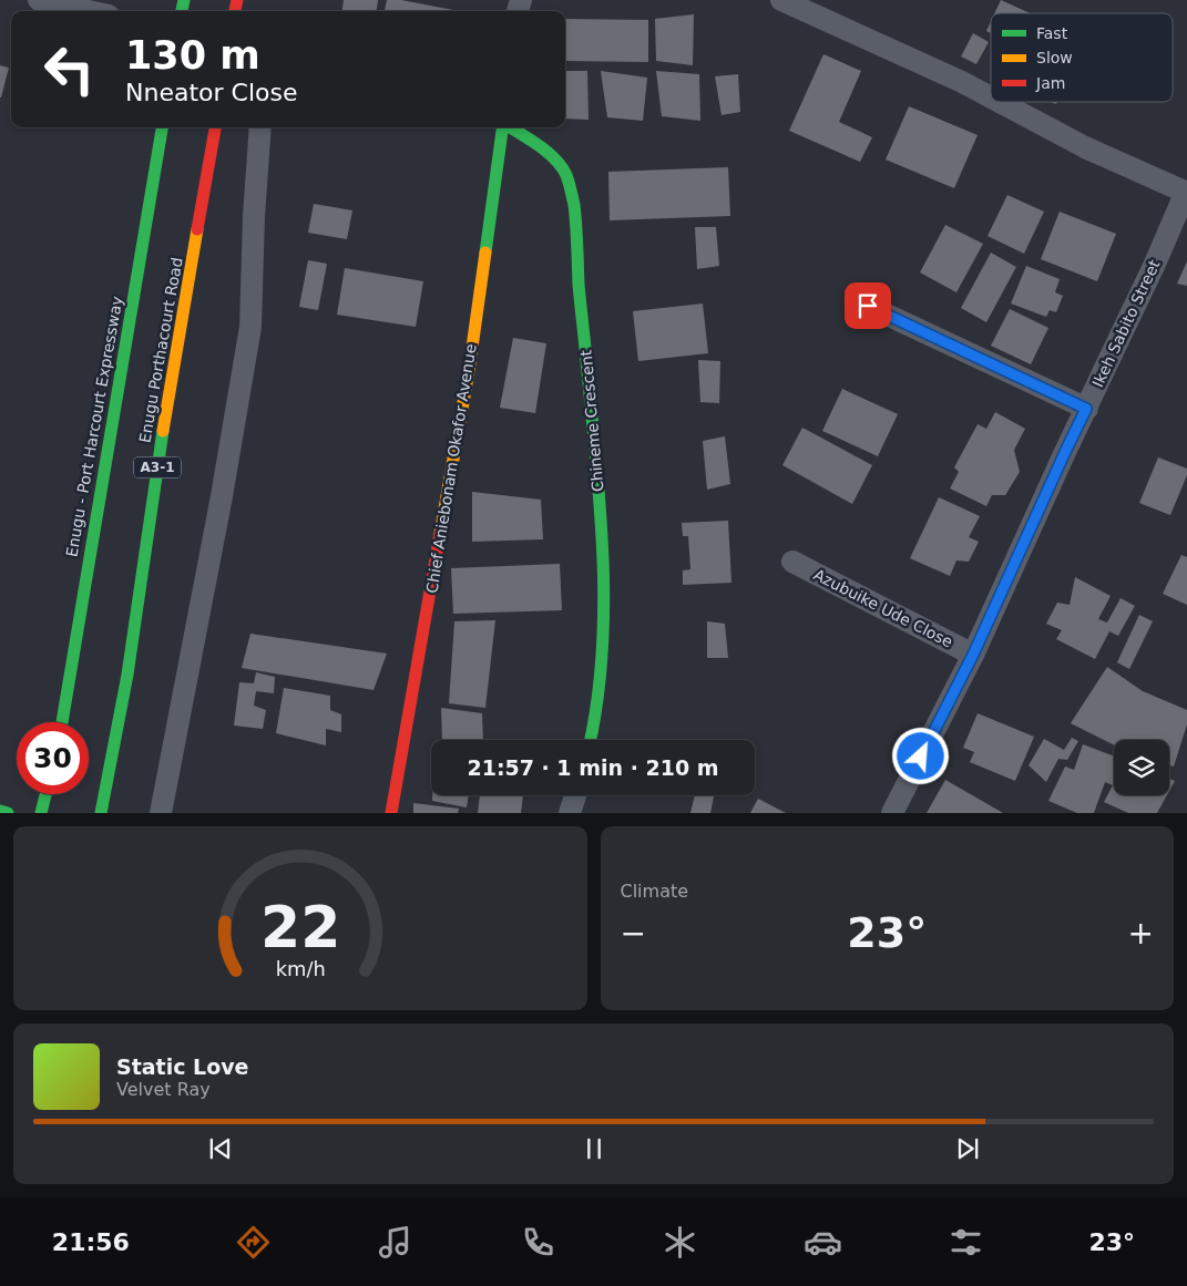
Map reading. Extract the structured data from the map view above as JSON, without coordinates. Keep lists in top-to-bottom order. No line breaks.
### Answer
{"streets":{"main road":["Enugu Porthacourt Road","Chineme Crescent","Enugu - Port Harcourt Expressway","A3-1","Chief Aniebonam Okafor Avenue"],"street":["Ikeh Sabito Street","Azubuike Ude Close"]},"crossings":[["Ikeh Sabito Street","Azubuike Ude Close"]],"legend":["Fast","Slow","Jam"],"page":{"turn":["130 m","Nneator Close"],"limit":"30","trip":"21:57 · 1 min · 210 m","tile":"Climate","heat":["−","23°","+"],"song":["Static Love","Velvet Ray"],"tabs":["21:56","23°"],"gauge":["22","km/h"]}}
